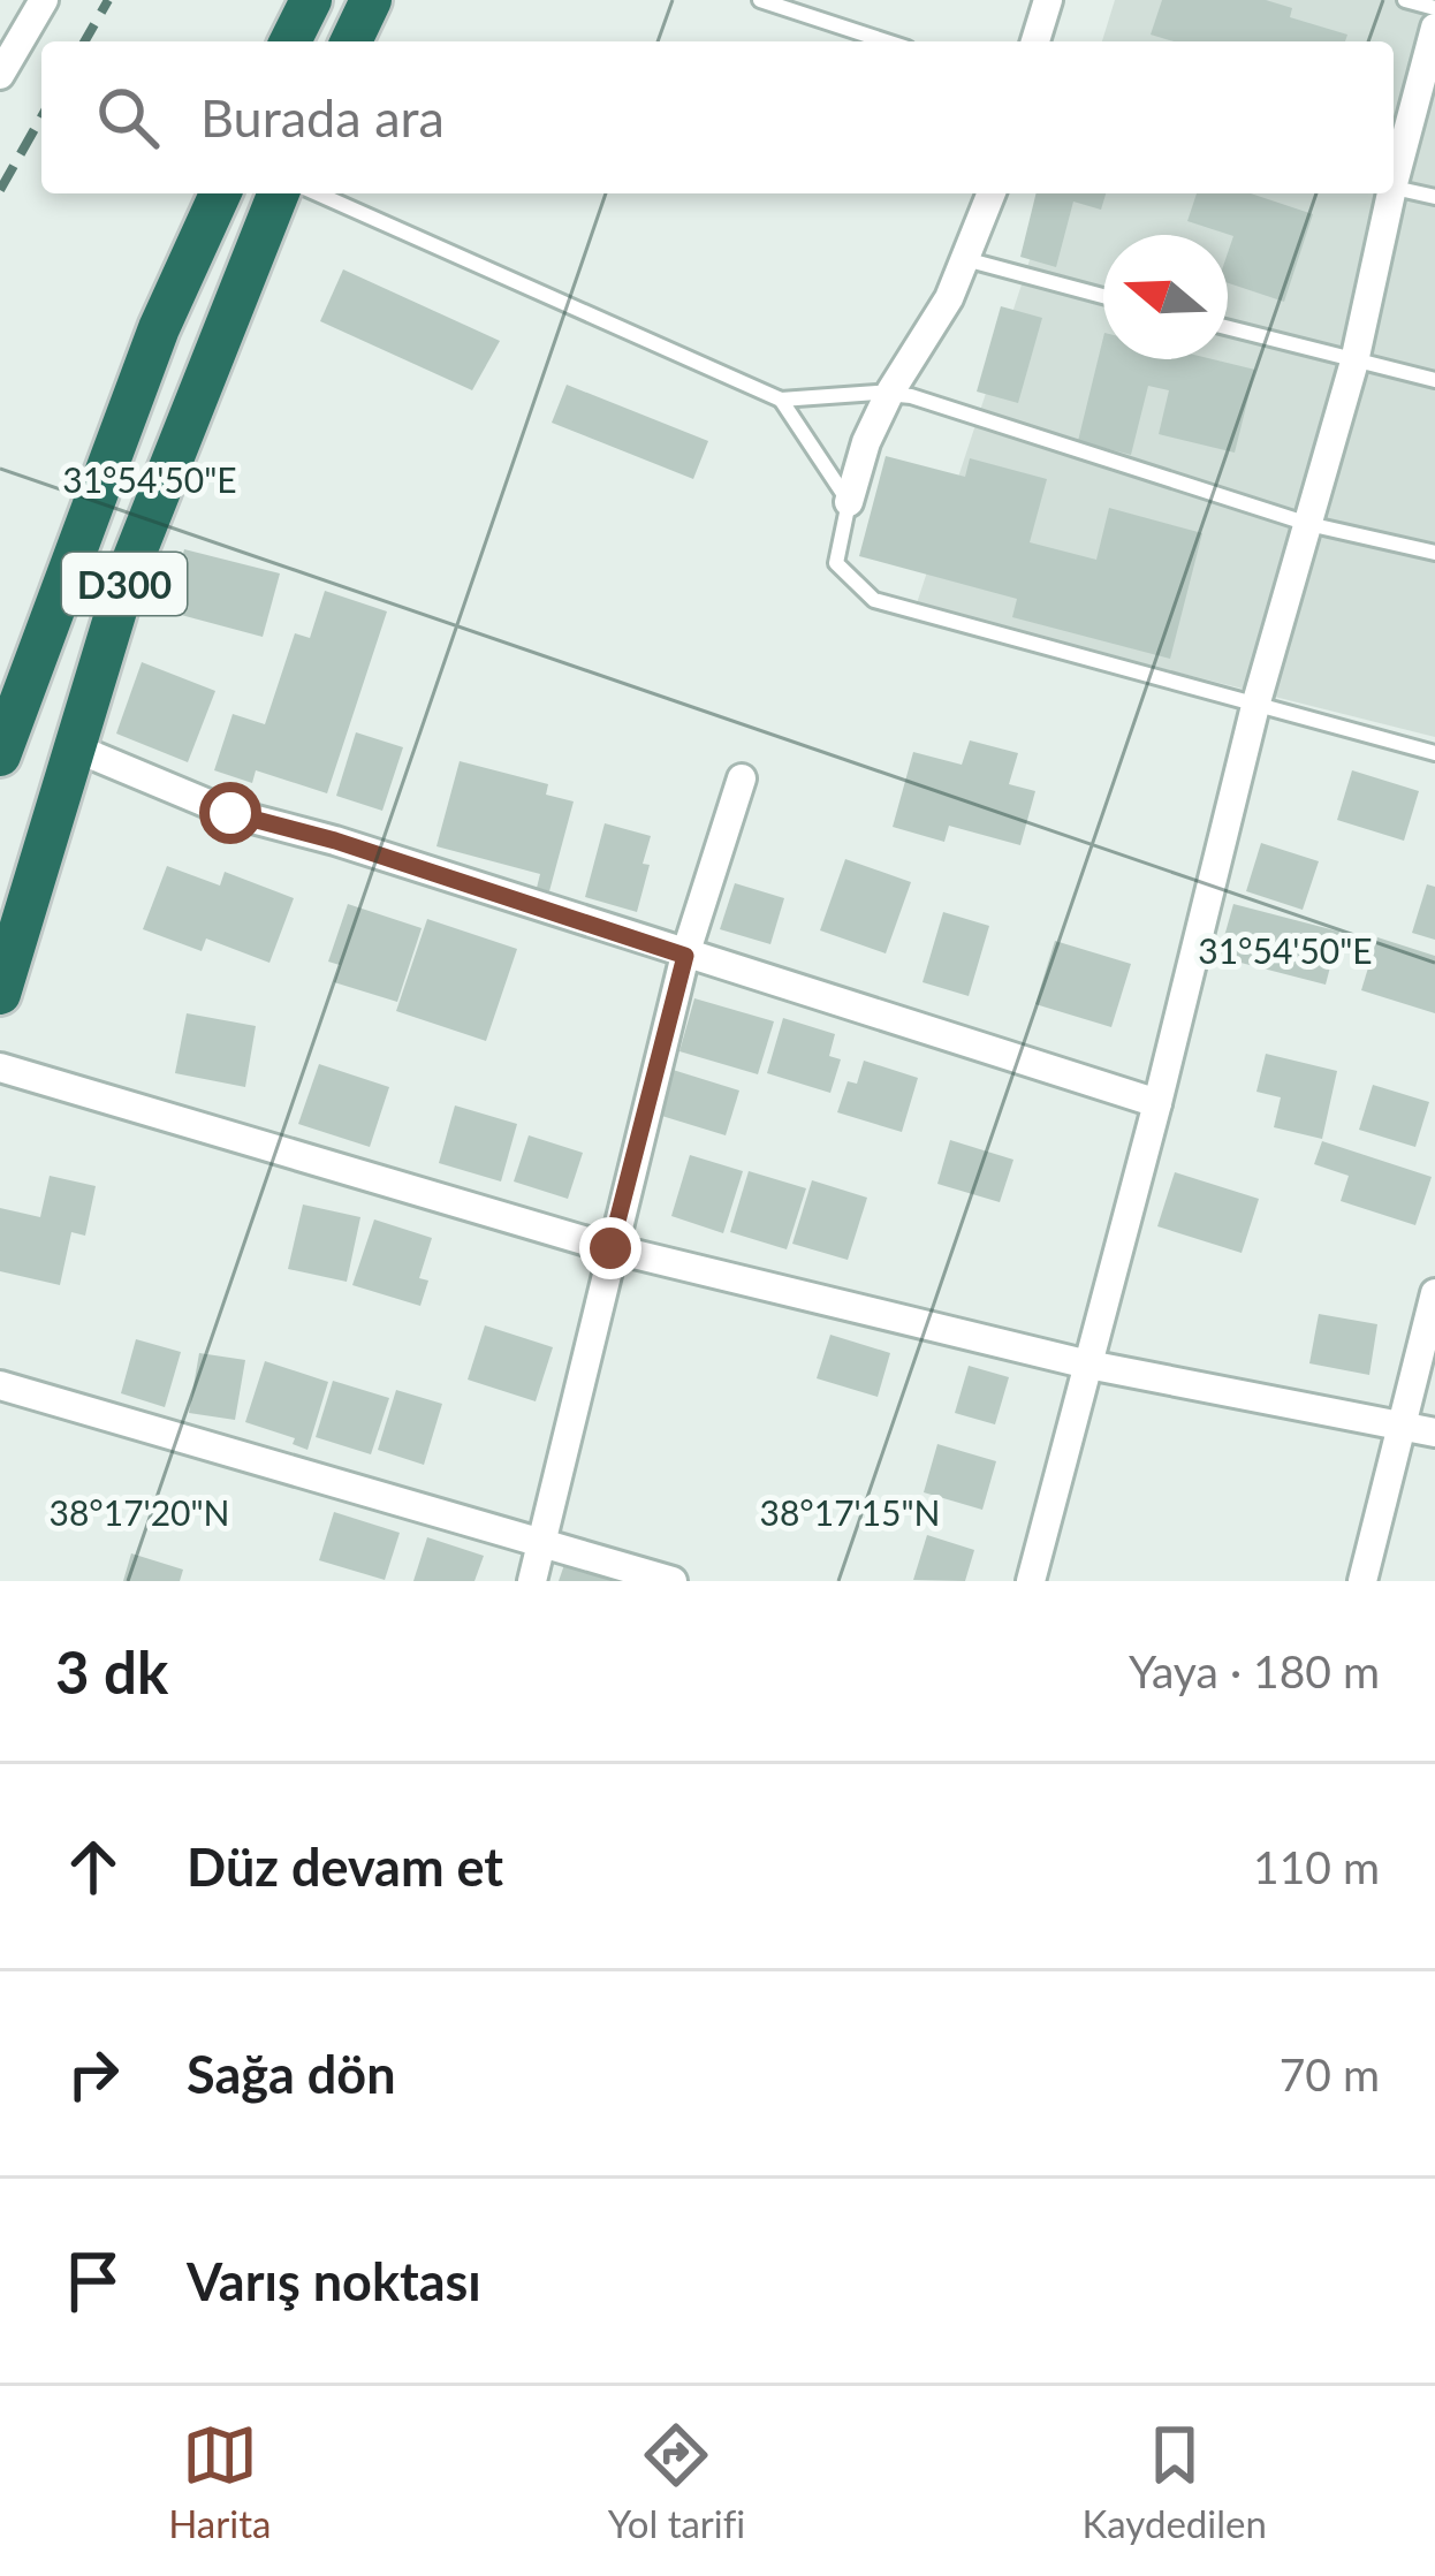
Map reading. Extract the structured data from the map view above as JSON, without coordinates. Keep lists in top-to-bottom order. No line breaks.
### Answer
{"streets":{"highway":["D300"]},"north":"left","page":{"search":"Burada ara","heading":["3 dk","Yaya · 180 m"],"list":[["Düz devam et","110 m"],["Sağa dön","70 m"],"Varış noktası"],"nav":["Harita","Yol tarifi","Kaydedilen"]},"coordinates":["31°54'50\"E","38°17'20\"N","38°17'15\"N"]}
